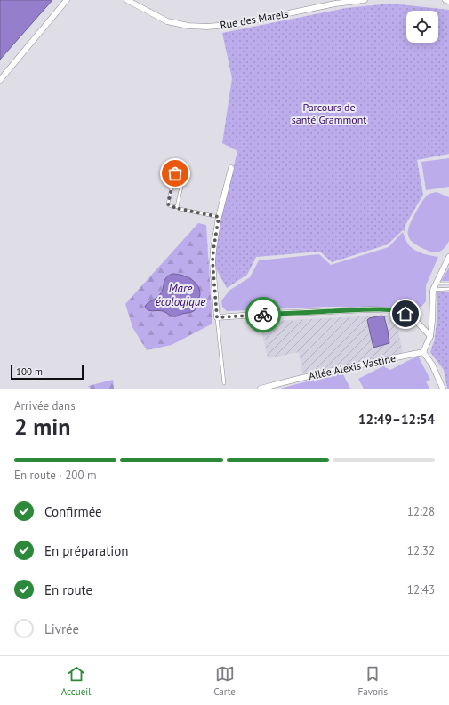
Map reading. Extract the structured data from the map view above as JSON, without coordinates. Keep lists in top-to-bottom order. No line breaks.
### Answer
{"streets":{"street":["Rue des Marels","Allée Alexis Vastine"]},"water":["Mare écologique"],"parks":["Parcours de santé Grammont"],"scale_bar":"100 m","page":{"scale":"100 m","heading":["2 min","Arrivée dans","12:49–12:54"],"bar":"En route · 200 m","list":[["Confirmée","12:28"],["En préparation","12:32"],["En route","12:43"],"Livrée"],"tabs":["Accueil","Carte","Favoris"]}}
